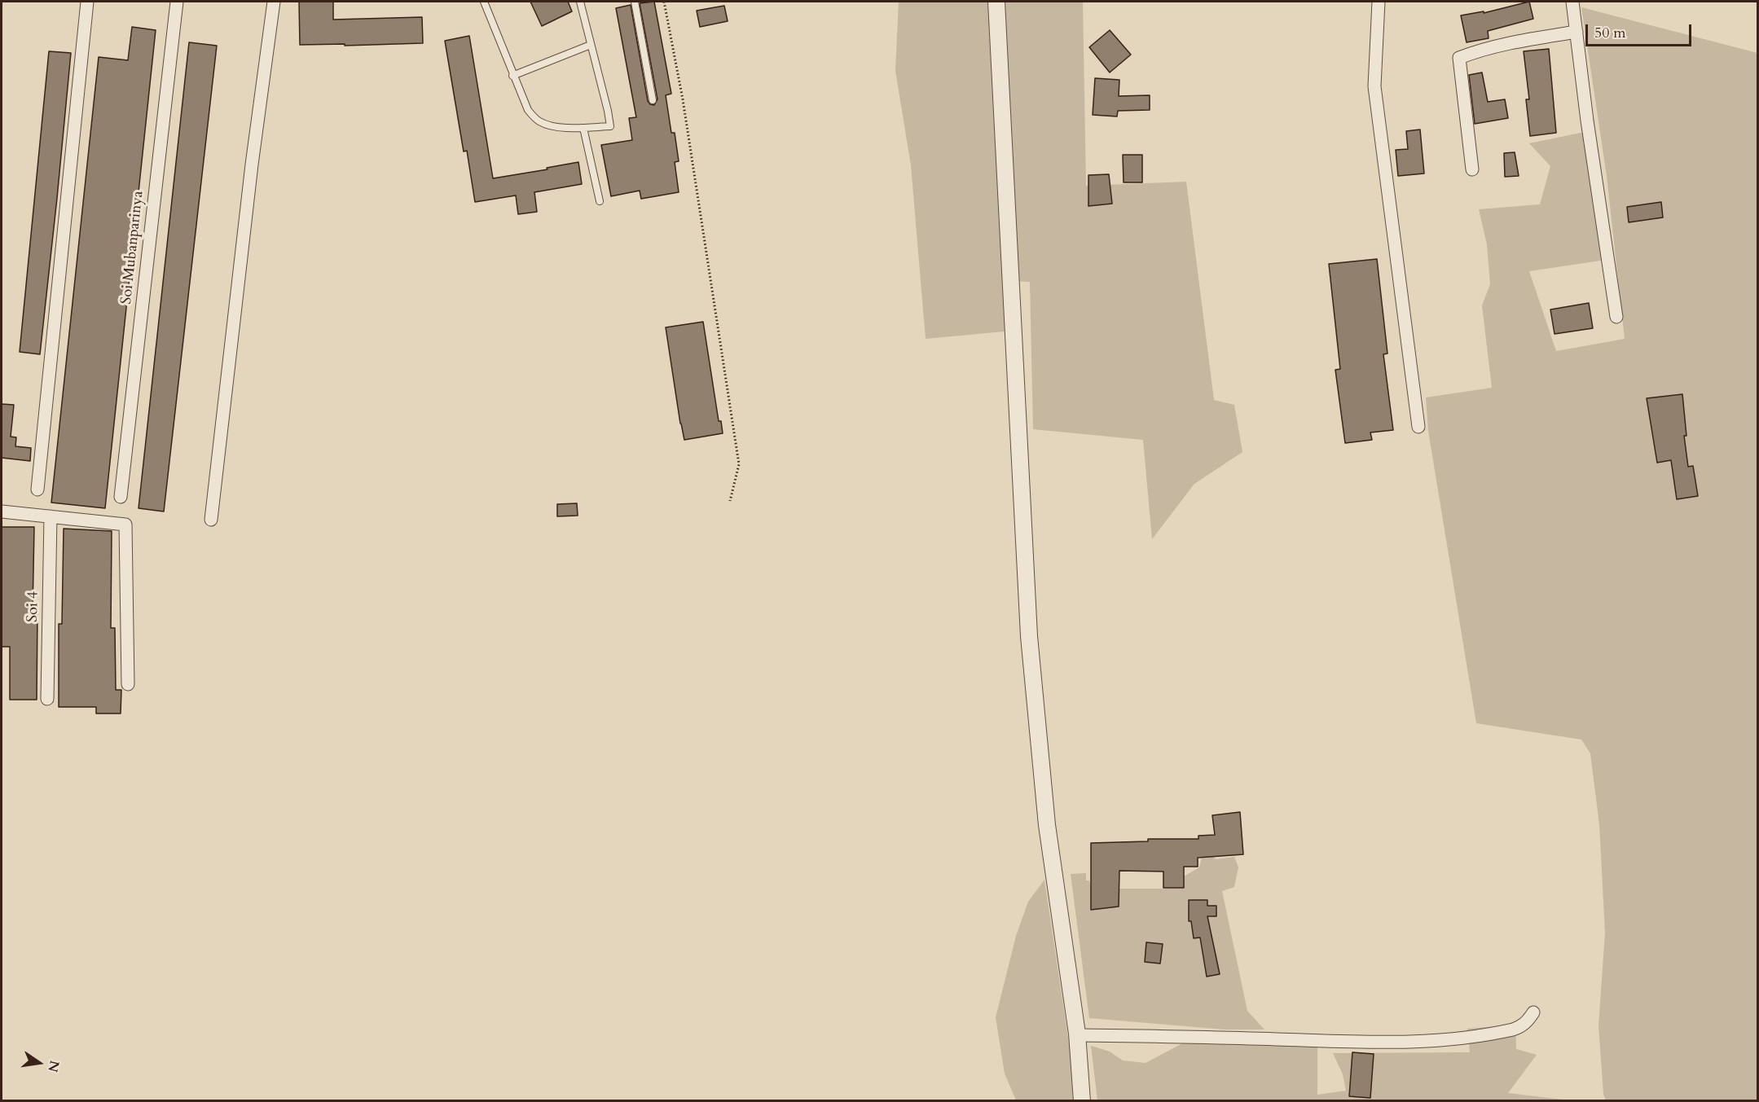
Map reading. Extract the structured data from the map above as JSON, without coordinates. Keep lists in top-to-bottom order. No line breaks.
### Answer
{"streets":{"street":["Soi Mubanparinya","Soi 4"]},"scale_bar":"50 m","north":"right"}
